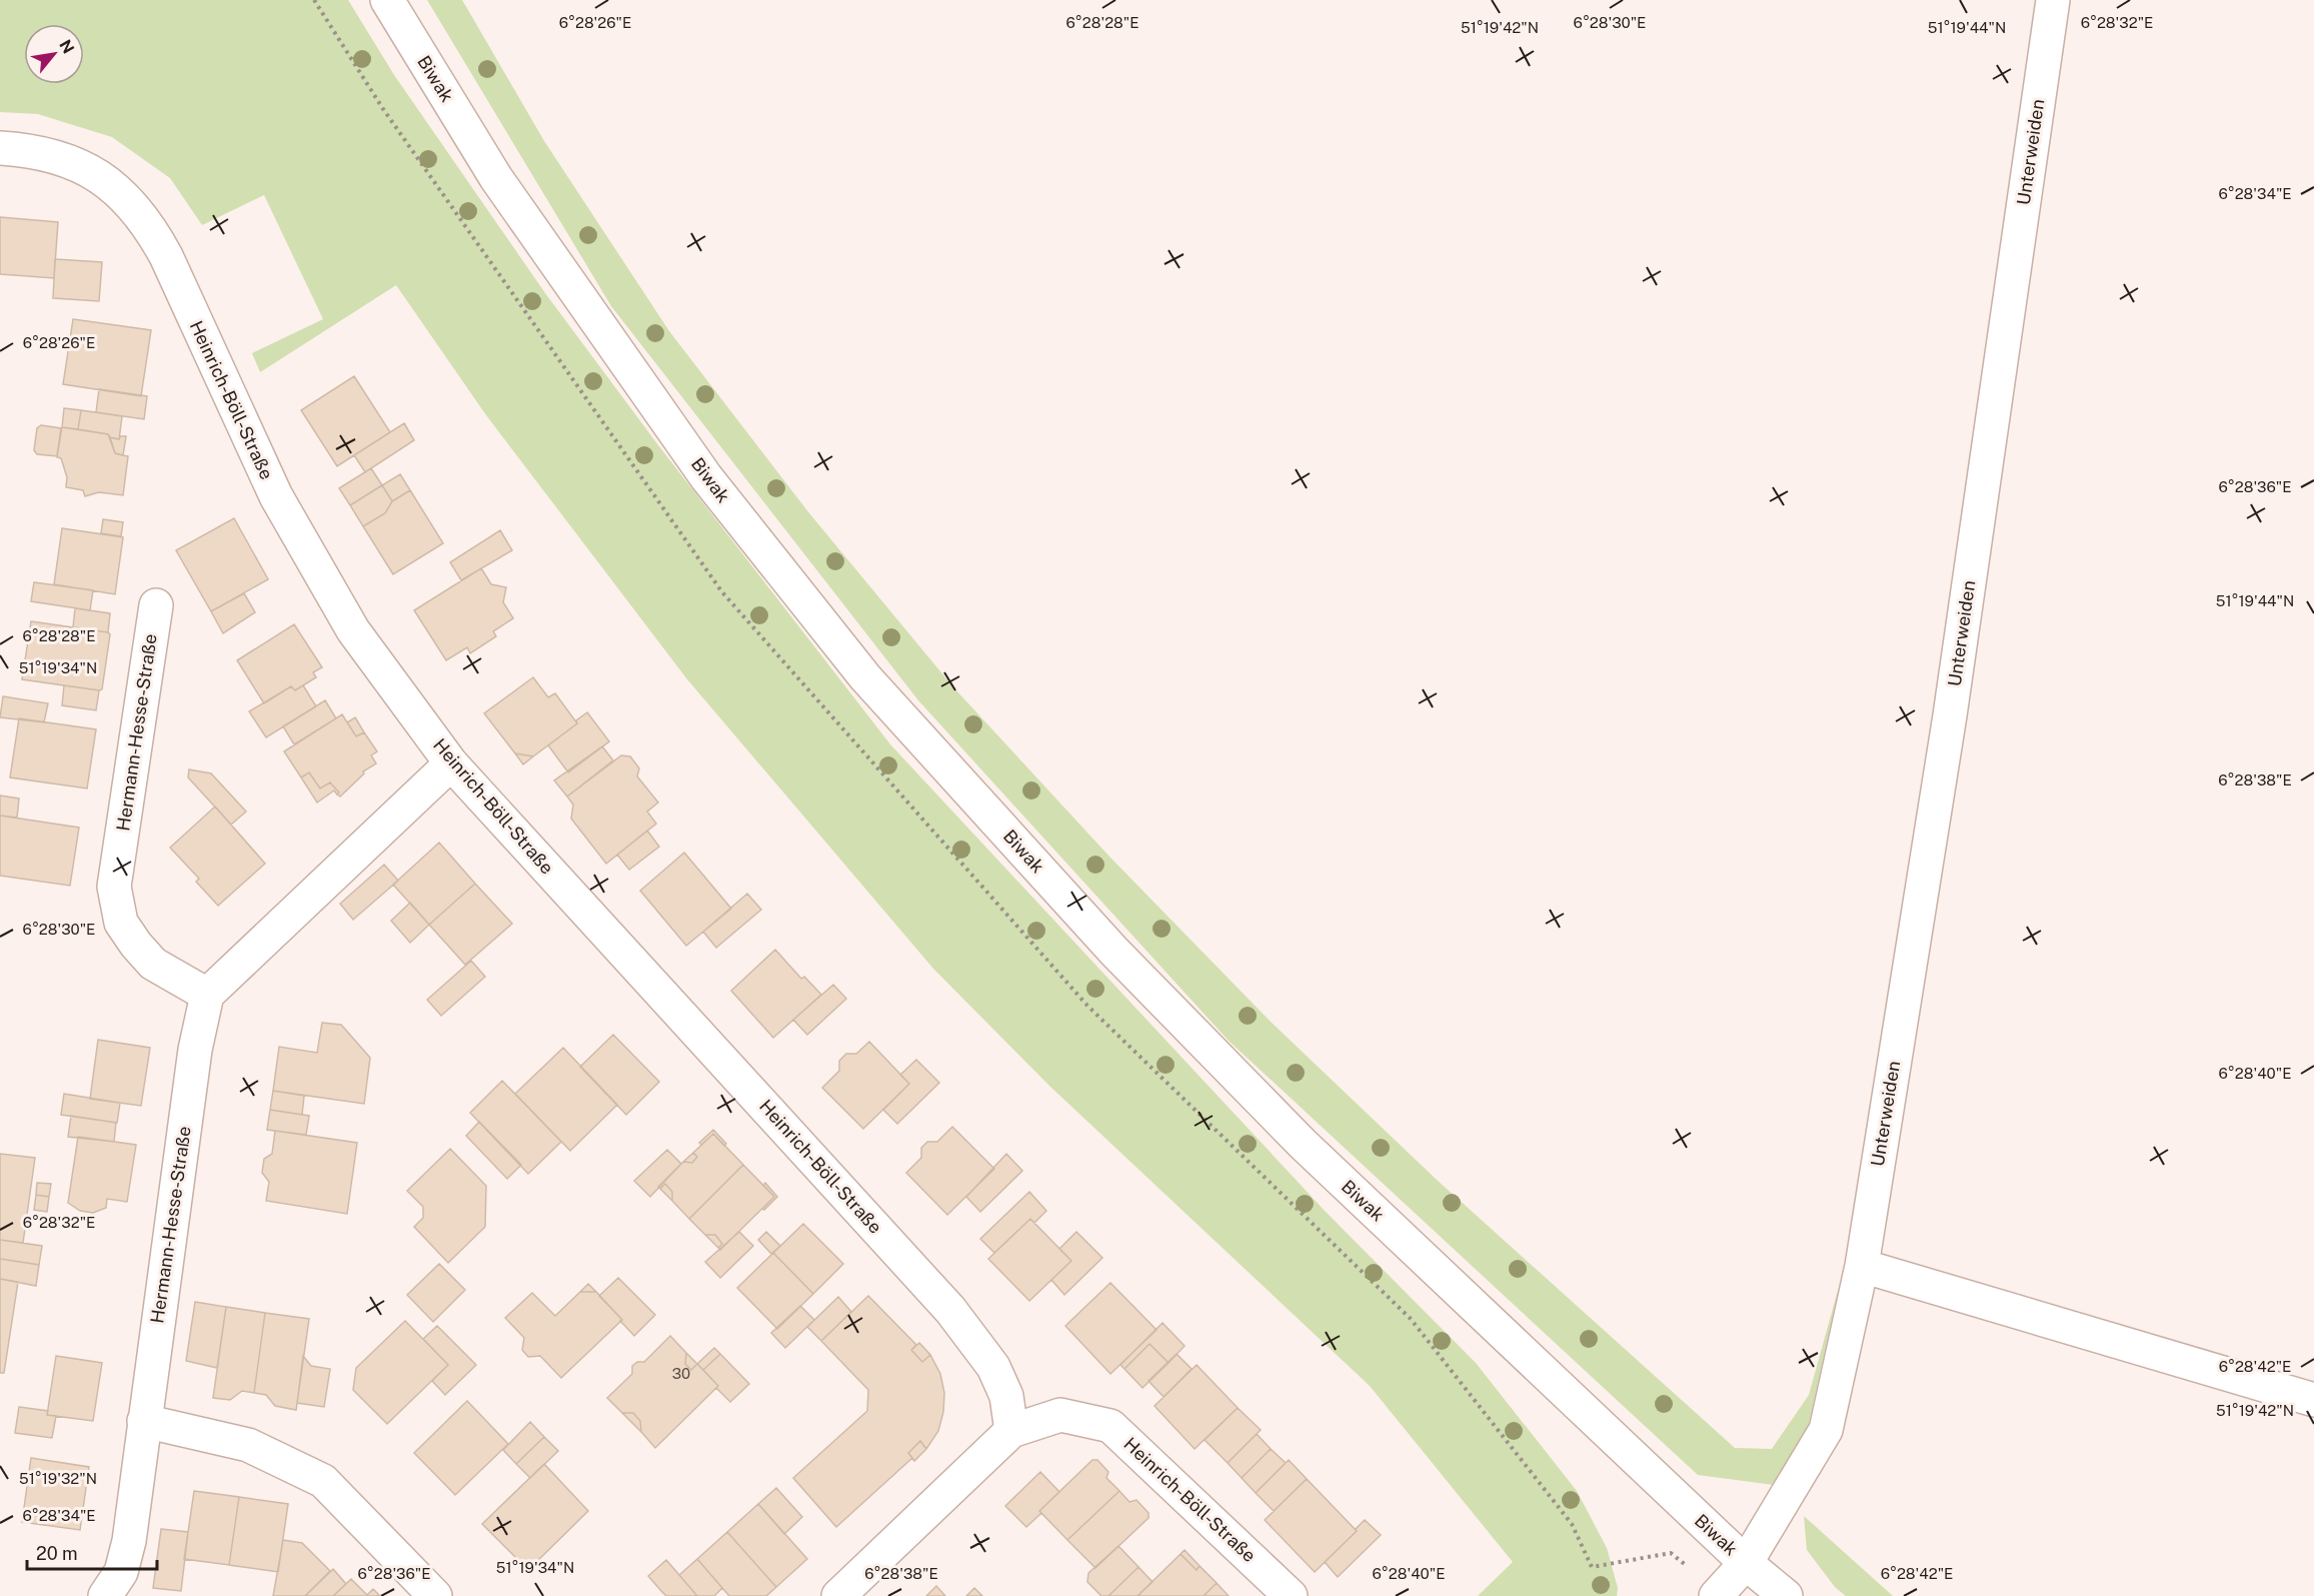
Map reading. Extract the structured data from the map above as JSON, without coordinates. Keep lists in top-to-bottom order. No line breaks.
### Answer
{"streets":{"street":["Biwak","Unterweiden","Heinrich-Böll-Straße","Hermann-Hesse-Straße"]},"crossings":[["Biwak","Unterweiden"]],"house_numbers":["30"],"scale_bar":"20 m","north":"top right","coordinates":["6°28'26\"E","6°28'28\"E","6°28'30\"E","6°28'32\"E","51°19'42\"N","51°19'44\"N","6°28'34\"E","6°28'36\"E","51°19'34\"N","6°28'38\"E","6°28'40\"E","6°28'42\"E","51°19'32\"N"]}
